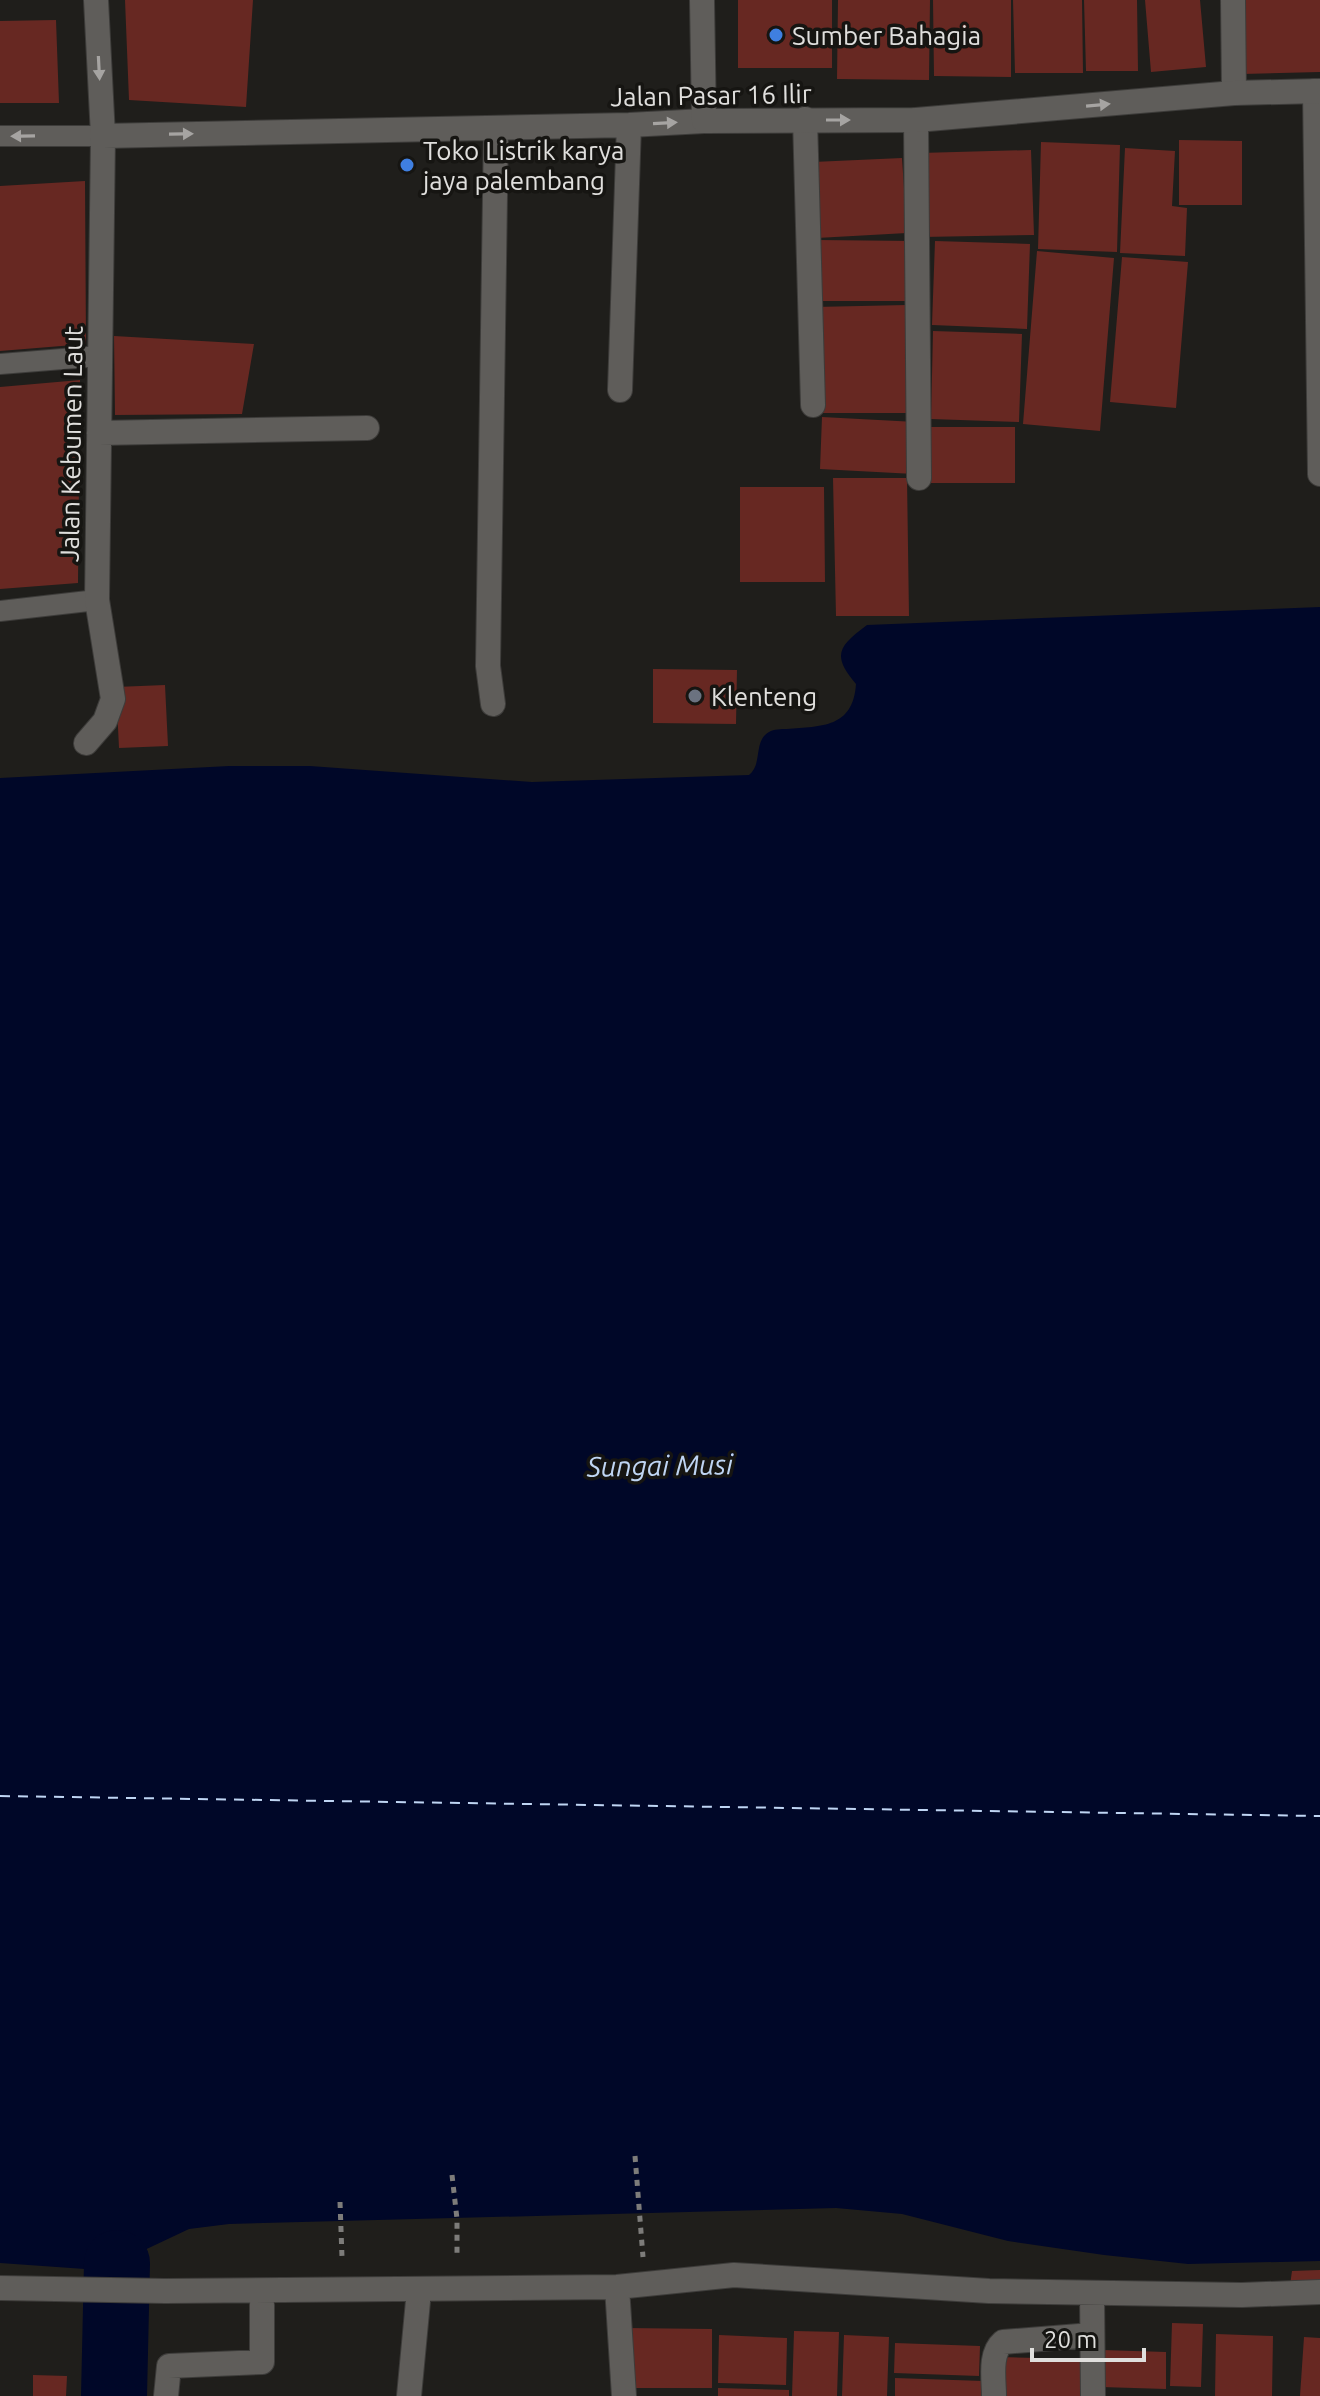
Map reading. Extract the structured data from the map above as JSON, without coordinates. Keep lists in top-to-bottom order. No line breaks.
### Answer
{"streets":{"street":["Jalan Pasar 16 Ilir","Jalan Kebumen Laut"]},"crossings":[["Jalan Pasar 16 Ilir","Jalan Kebumen Laut"]],"one_way":["Jalan Pasar 16 Ilir"],"water":["Sungai Musi"],"places":["Sumber Bahagia","Toko Listrik karya jaya palembang","Klenteng"],"scale_bar":"20 m"}
